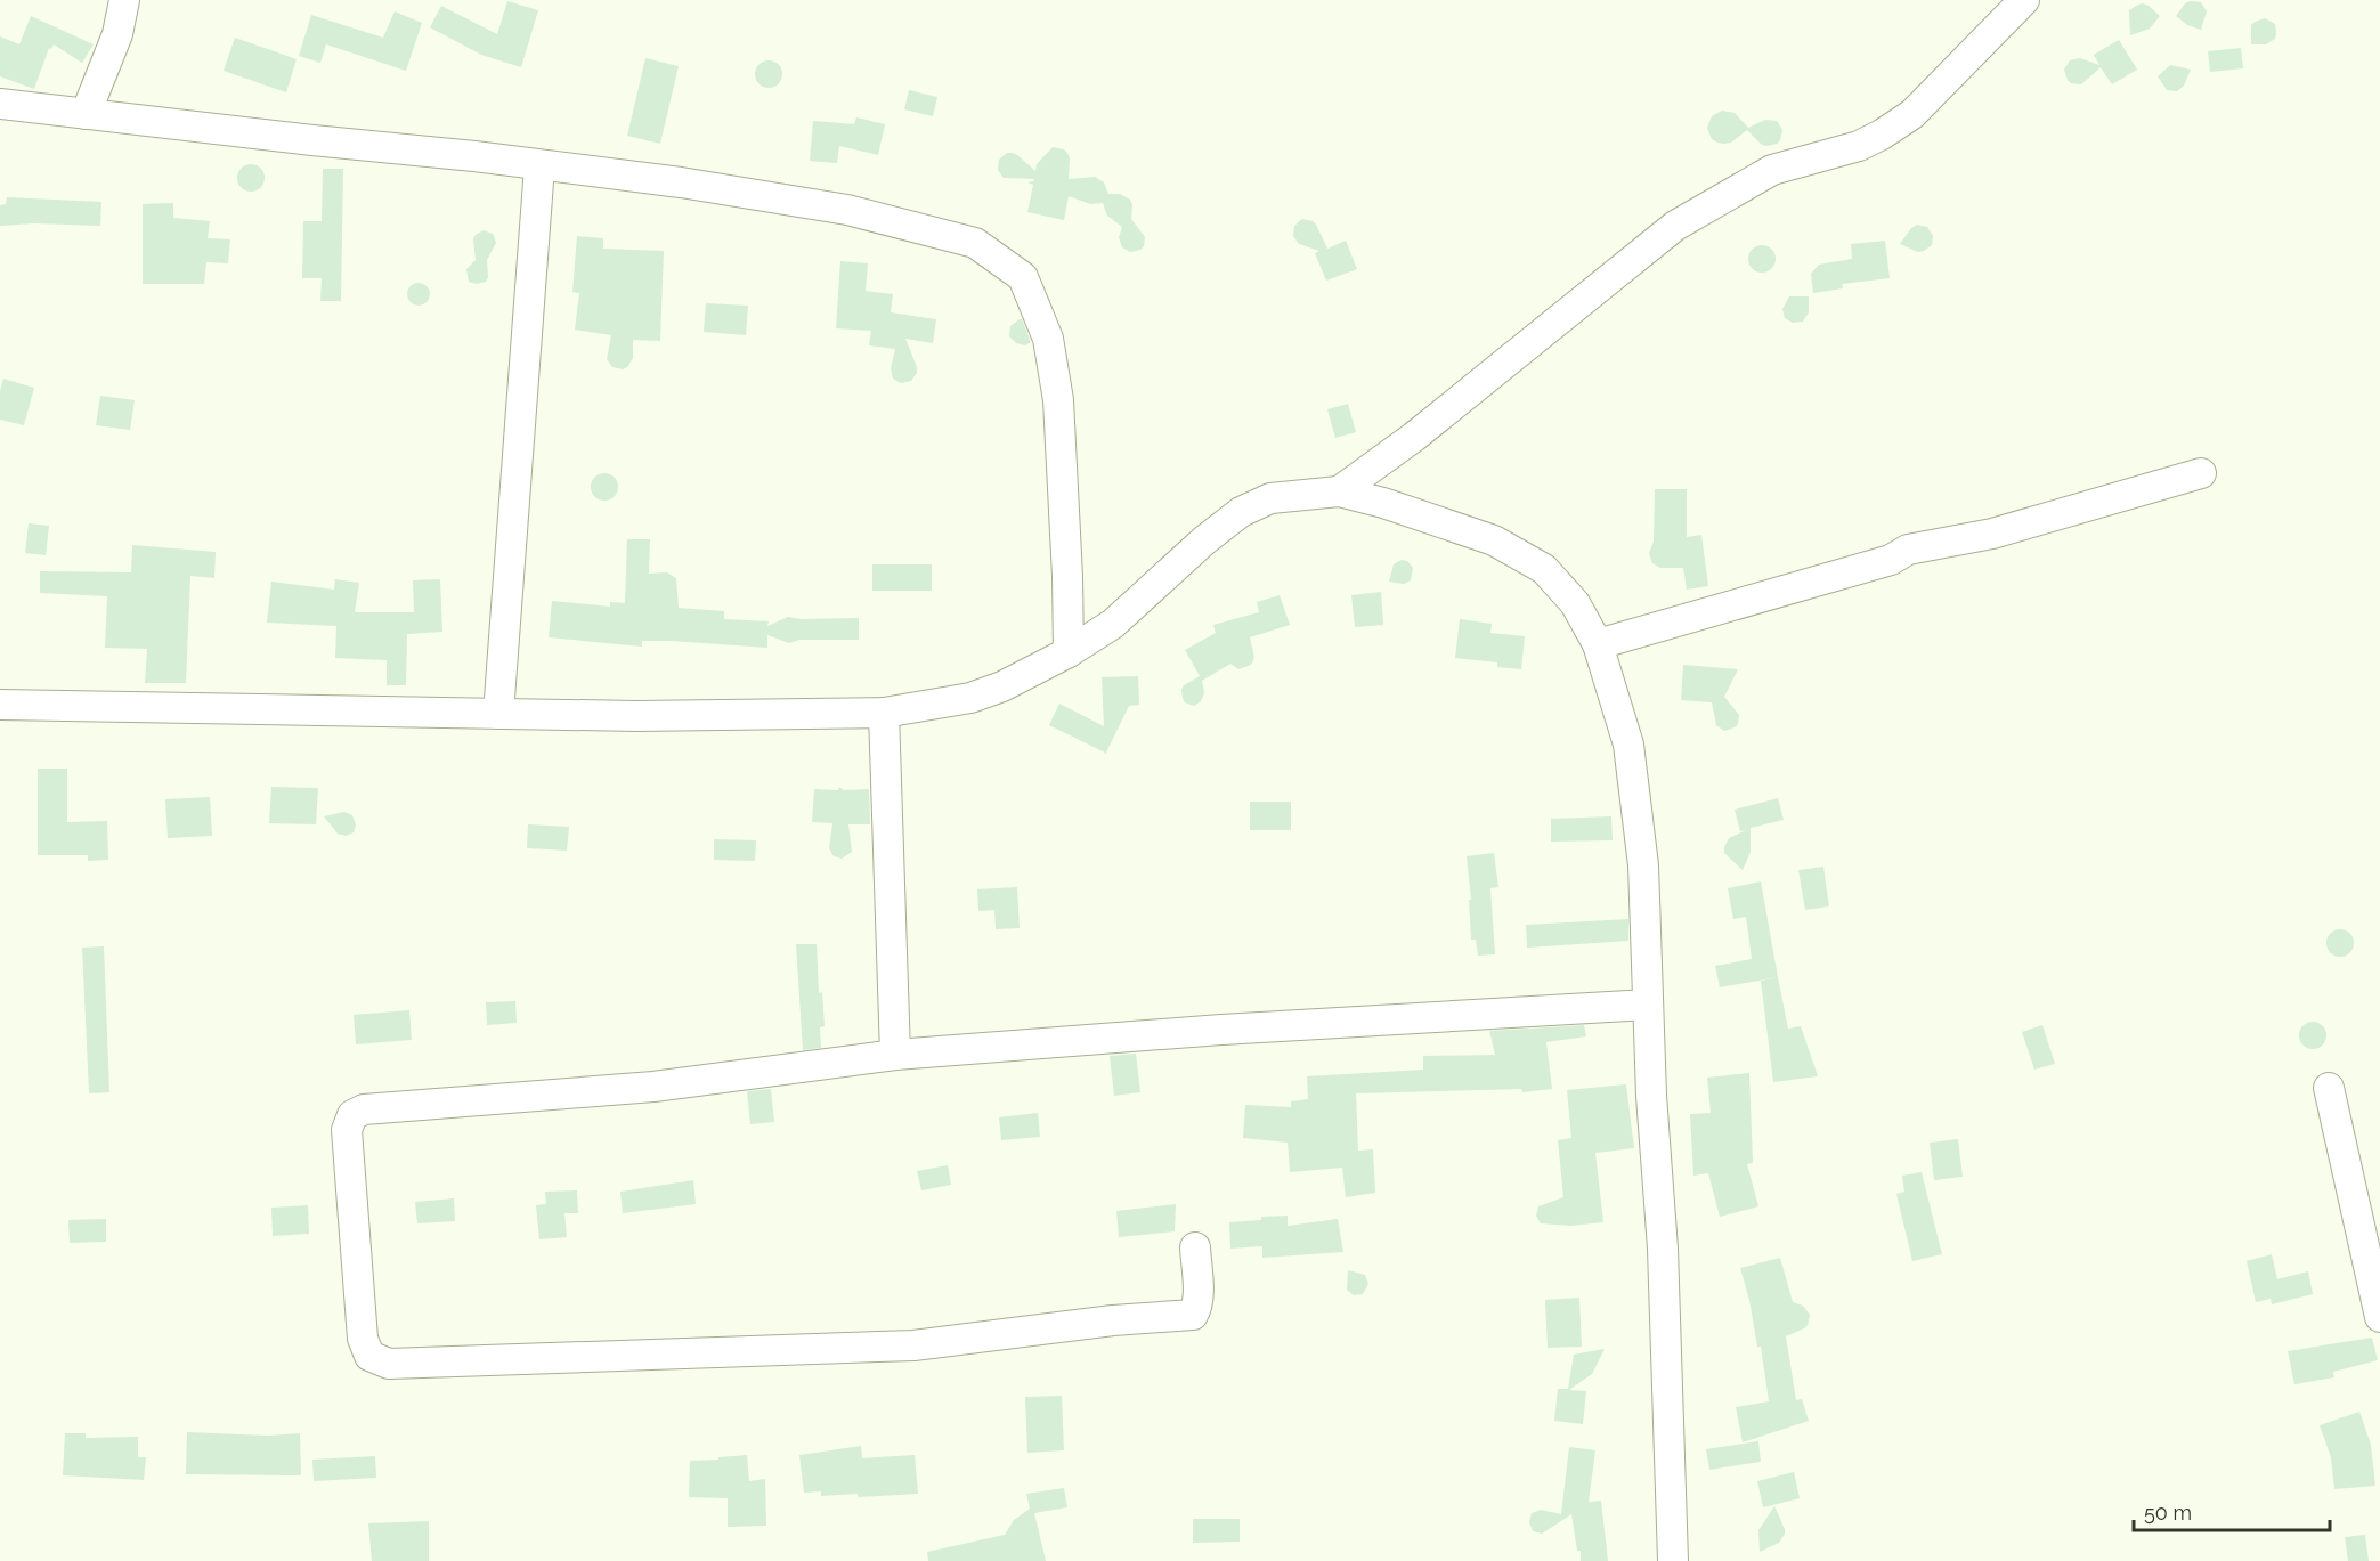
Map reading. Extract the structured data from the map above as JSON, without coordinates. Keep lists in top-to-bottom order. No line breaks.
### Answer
{"scale_bar":"50 m"}
